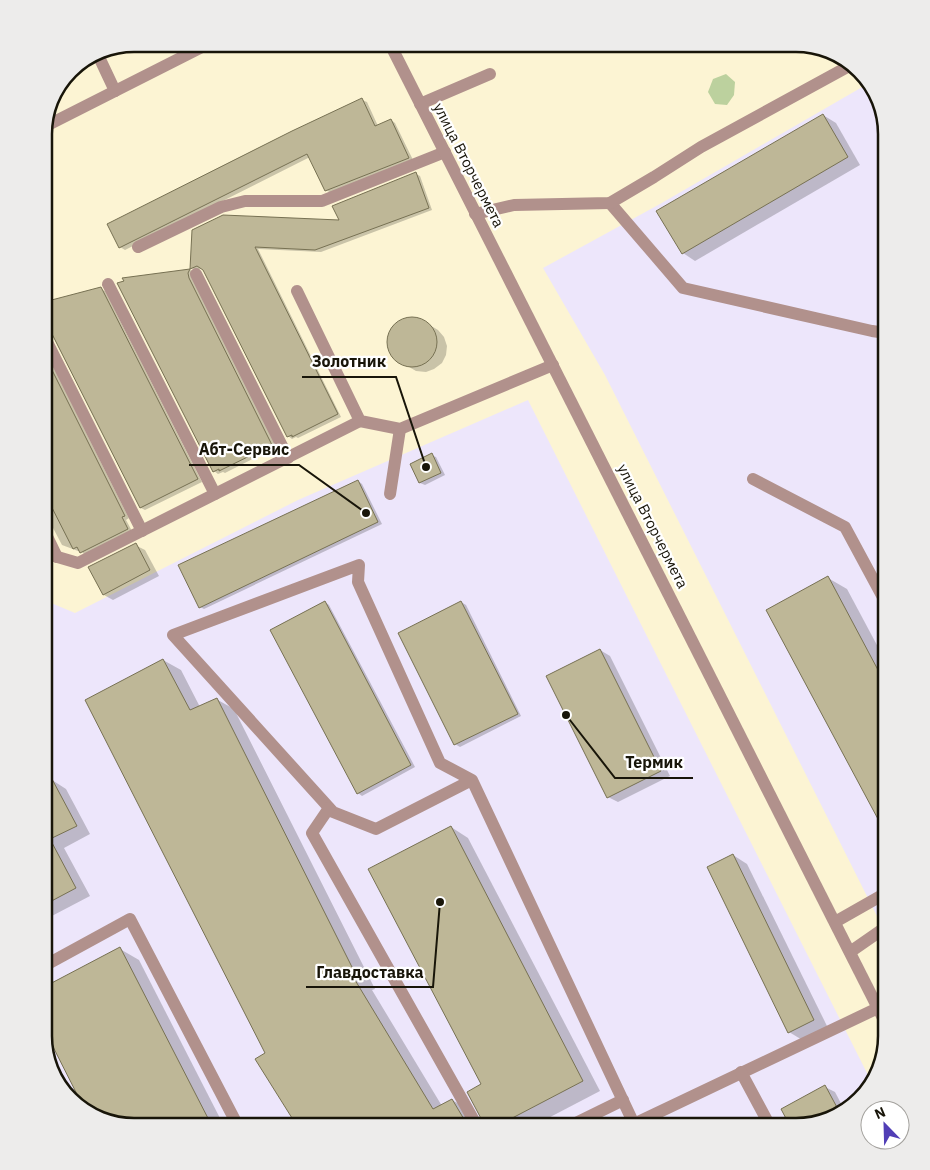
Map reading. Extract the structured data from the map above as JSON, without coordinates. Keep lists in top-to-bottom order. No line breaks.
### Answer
{"streets":{"street":["улица Вторчермета"]},"places":["Золотник","Абт-Сервис","Термик","Главдоставка"],"north":"top left"}
